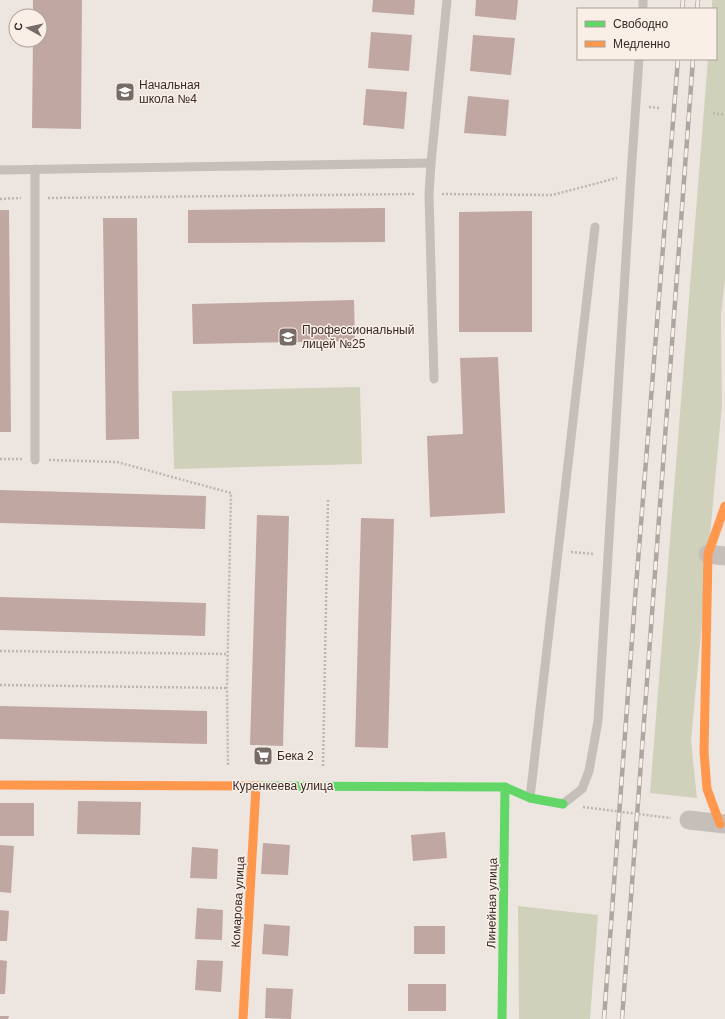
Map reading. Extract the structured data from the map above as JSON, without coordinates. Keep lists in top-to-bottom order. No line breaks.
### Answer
{"streets":{"street":["Куренкеева улица","Комарова улица","Линейная улица"]},"crossings":[["Куренкеева улица","Комарова улица"],["Куренкеева улица","Линейная улица"]],"places":{"school or university":["Начальная школа №4","Профессиональный лицей №25"],"supermarket":["Бека 2"]},"legend":["Свободно","Медленно"],"north":"left"}
